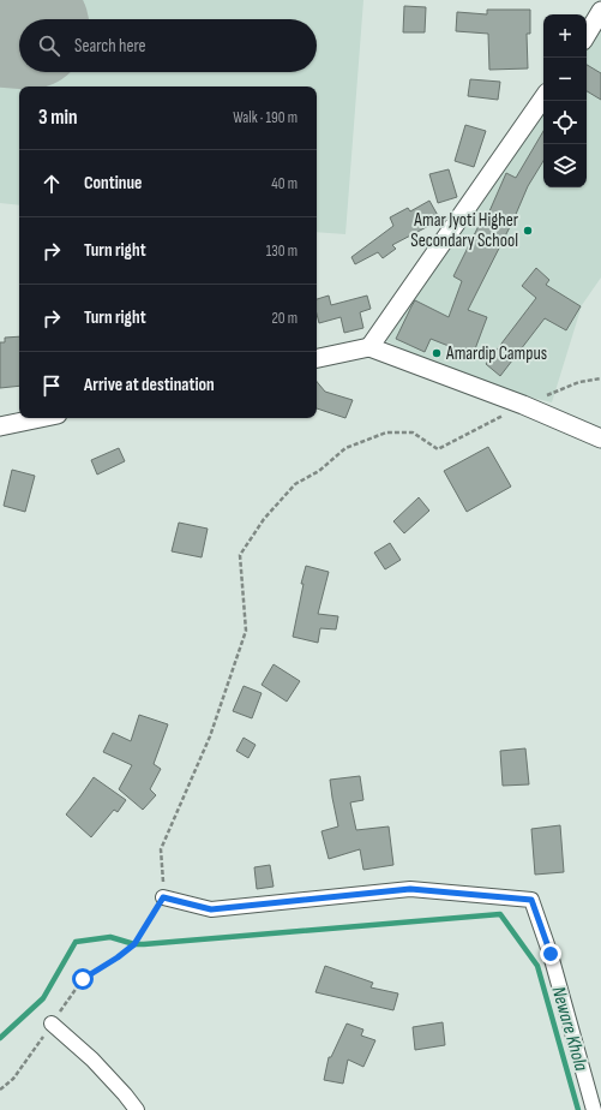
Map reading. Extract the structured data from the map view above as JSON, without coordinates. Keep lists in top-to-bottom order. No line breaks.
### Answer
{"water":["Neware Khola"],"places":["Amar Jyoti Higher Secondary School","Amardip Campus"],"page":{"map_buttons":["+","−"],"search":"Search here","heading":["3 min","Walk · 190 m"],"list":[["Continue","40 m"],["Turn right","130 m"],["Turn right","20 m"],"Arrive at destination"]}}
